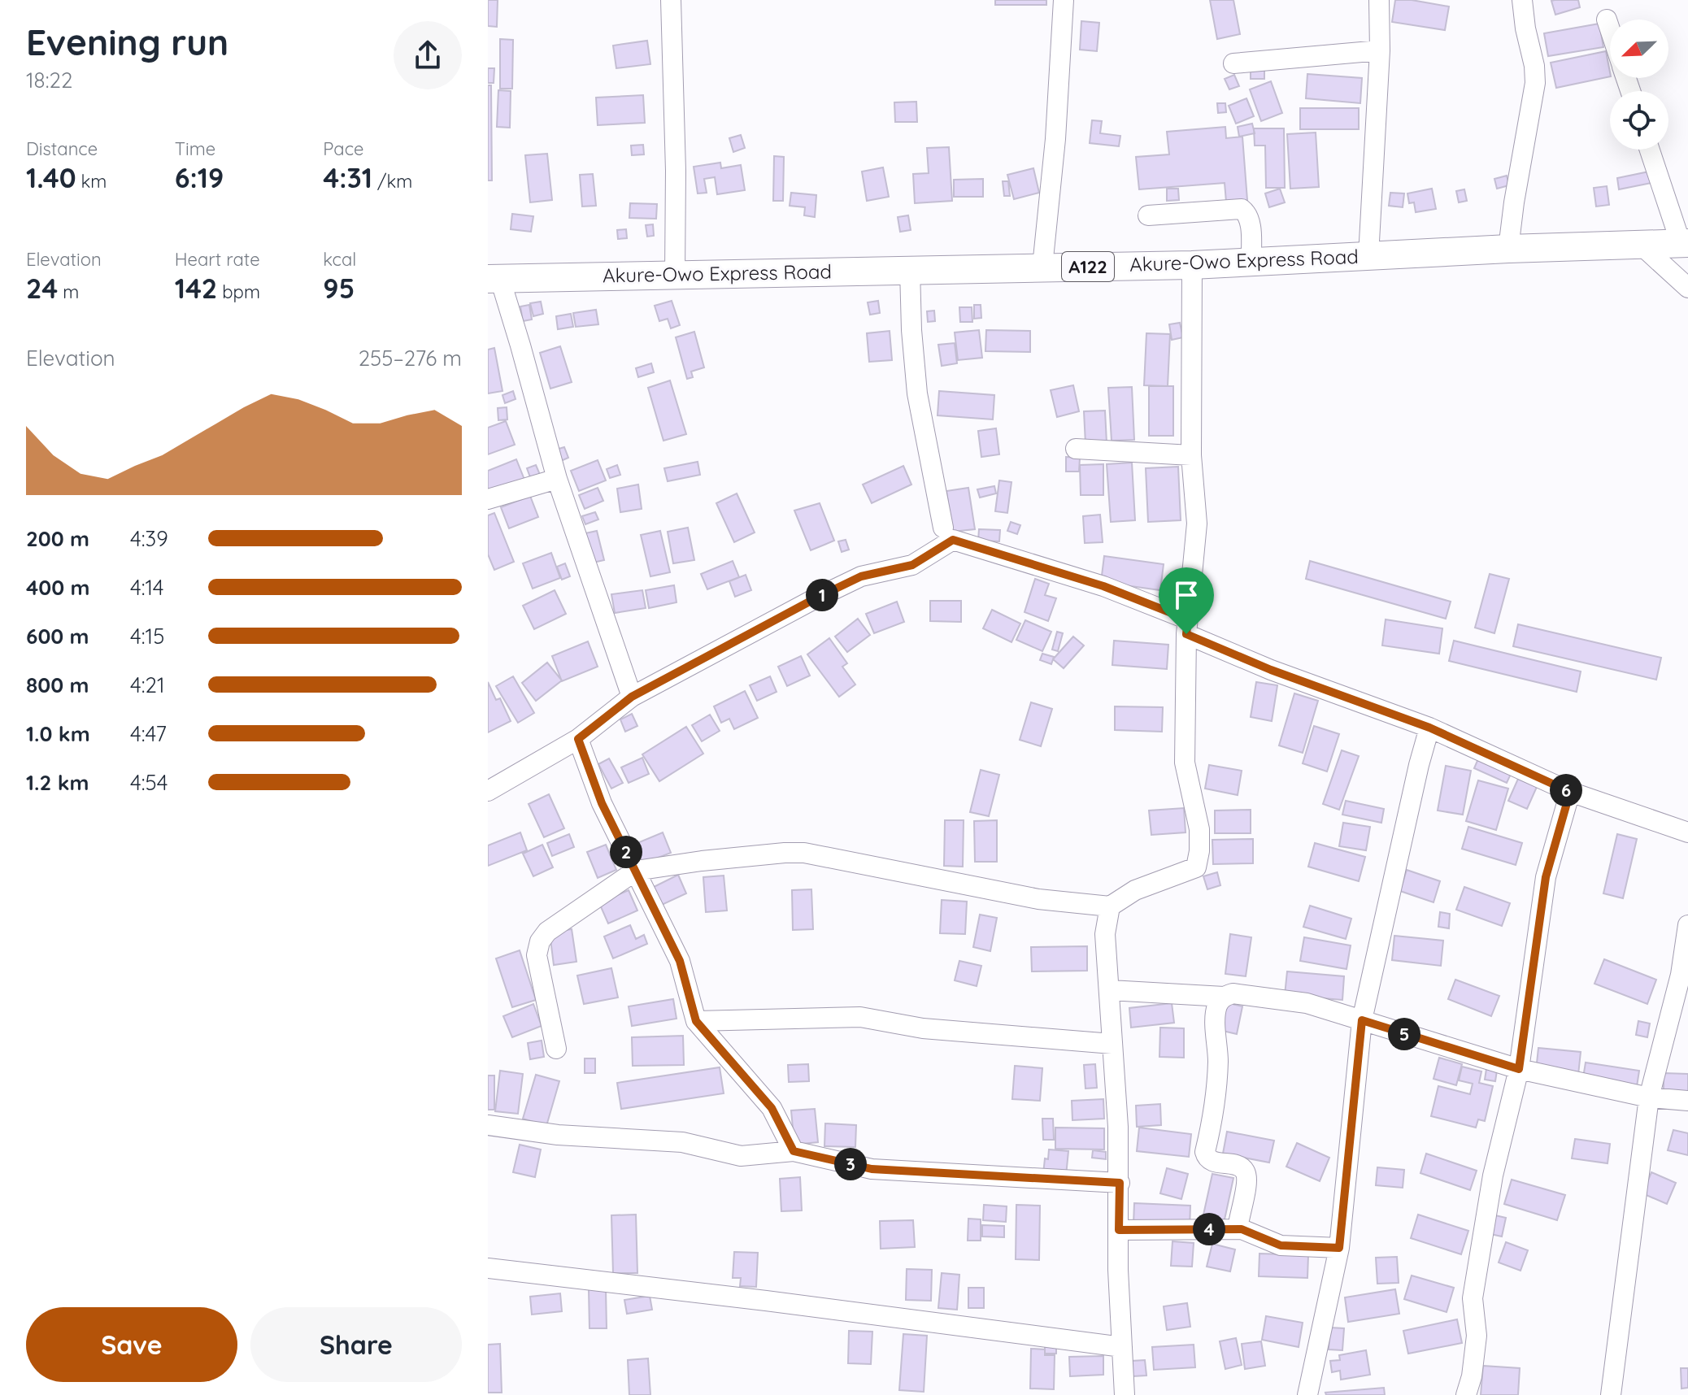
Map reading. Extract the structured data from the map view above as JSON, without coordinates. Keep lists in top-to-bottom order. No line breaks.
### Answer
{"streets":{"highway":["Akure-Owo Express Road","A122"]},"north":"bottom left","page":{"heading":["Evening run","18:22"],"stats":[["Distance","1.40 km"],["Time","6:19"],["Pace","4:31 /km"],["Elevation","24 m"],["Heart rate","142 bpm"],["kcal","95"]],"chart":["Elevation","255–276 m"],"list":[{"name":"200 m","note":"4:39"},{"name":"400 m","note":"4:14"},{"name":"600 m","note":"4:15"},{"name":"800 m","note":"4:21"},{"name":"1.0 km","note":"4:47"},{"name":"1.2 km","note":"4:54"}],"pins":["1","6","2","5","3","4"],"buttons":["Save","Share"]}}
